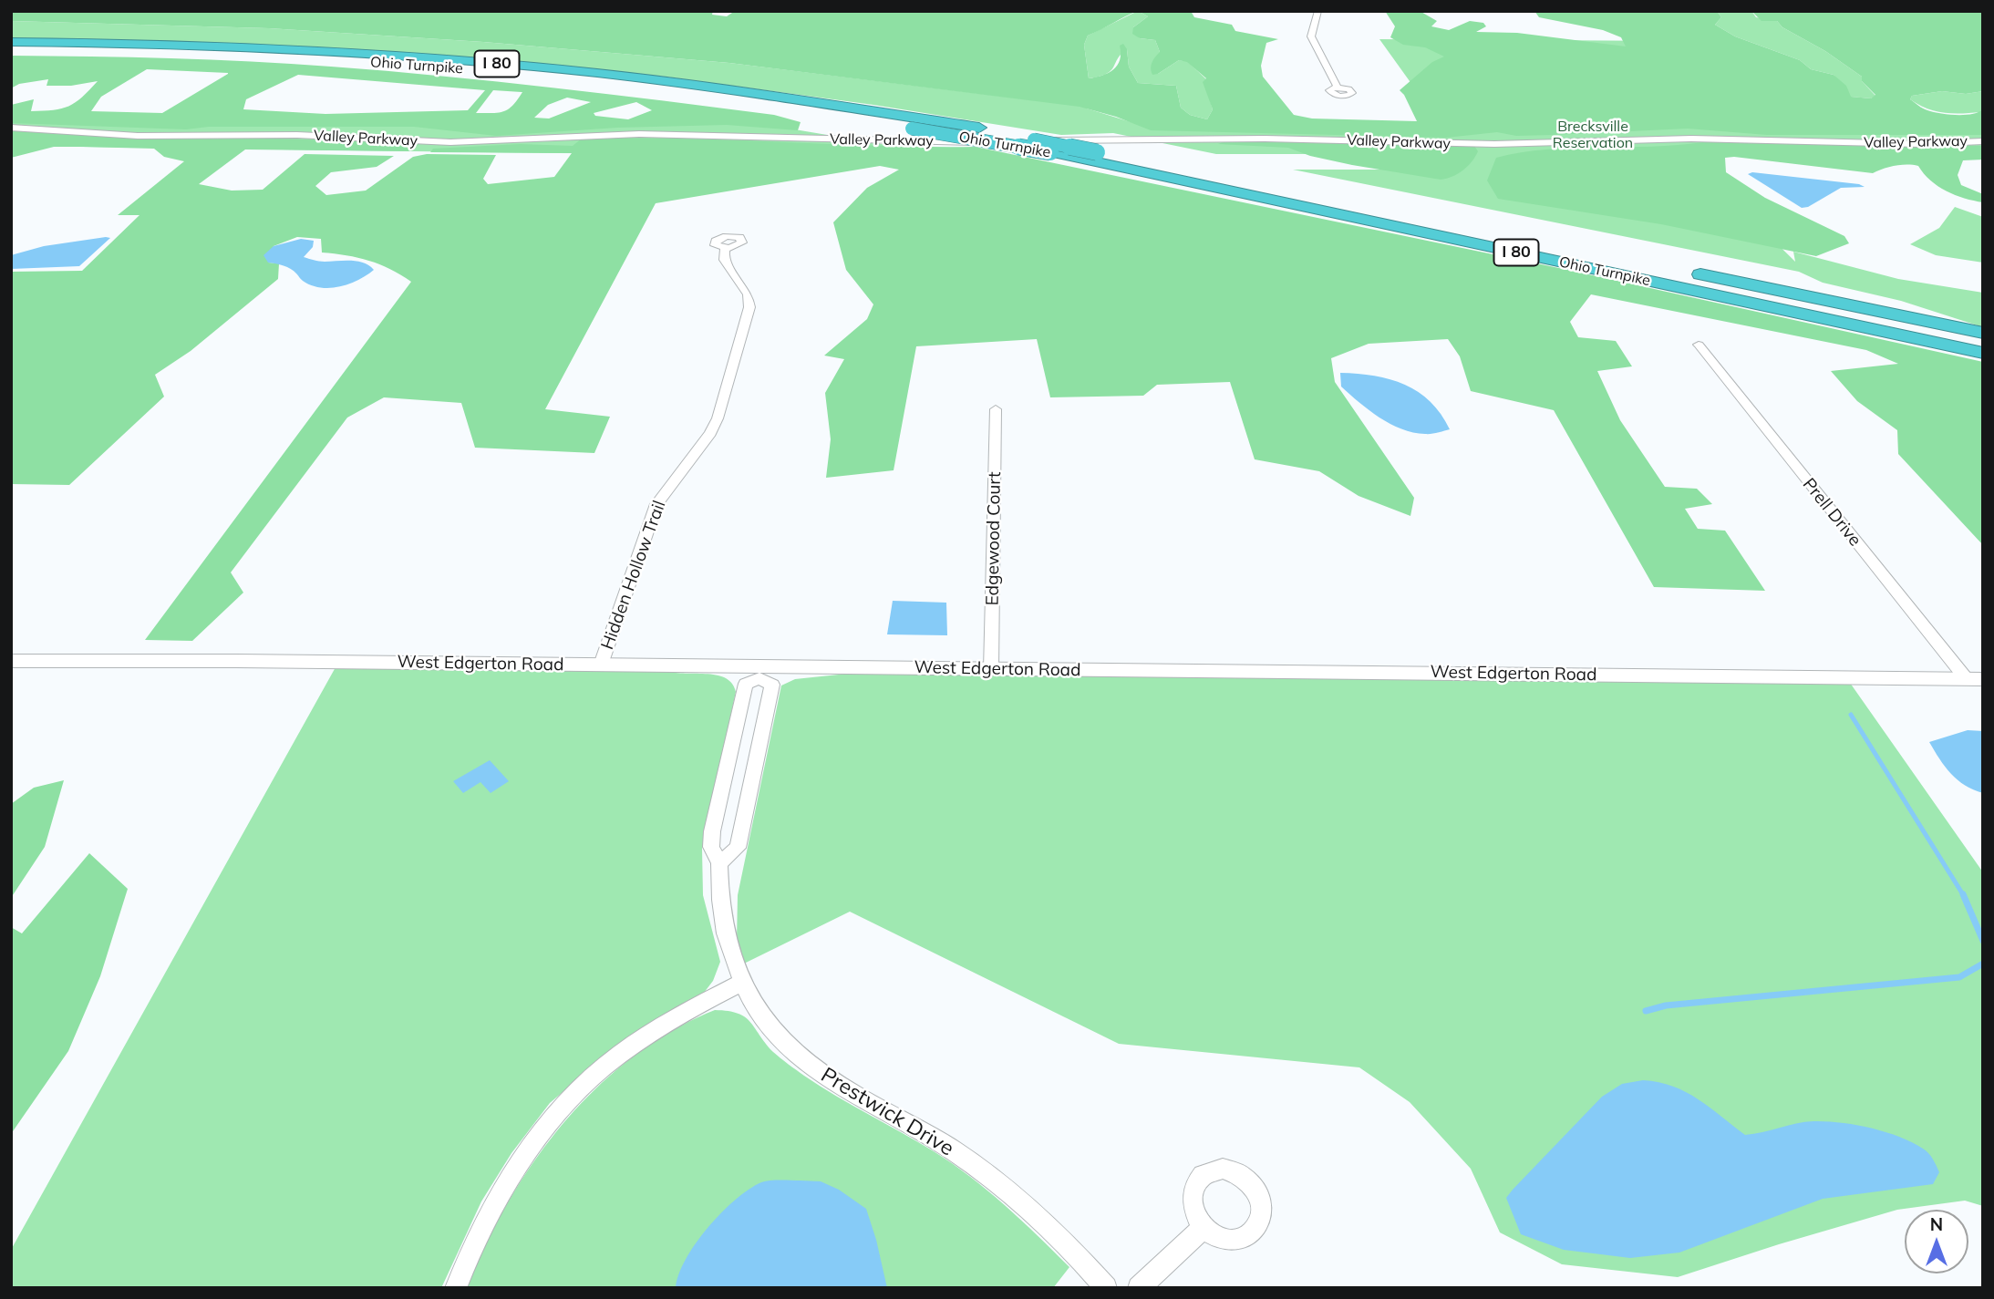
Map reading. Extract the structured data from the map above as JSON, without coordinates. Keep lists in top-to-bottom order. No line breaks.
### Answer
{"streets":{"highway":["I 80","Ohio Turnpike"],"street":["Valley Parkway","Prell Drive","Edgewood Court","Hidden Hollow Trail","West Edgerton Road","Prestwick Drive"]},"crossings":[["Prell Drive","West Edgerton Road"],["Edgewood Court","West Edgerton Road"],["Hidden Hollow Trail","West Edgerton Road"],["West Edgerton Road","Prestwick Drive"]],"parks":["Brecksville Reservation"],"north":"top"}
